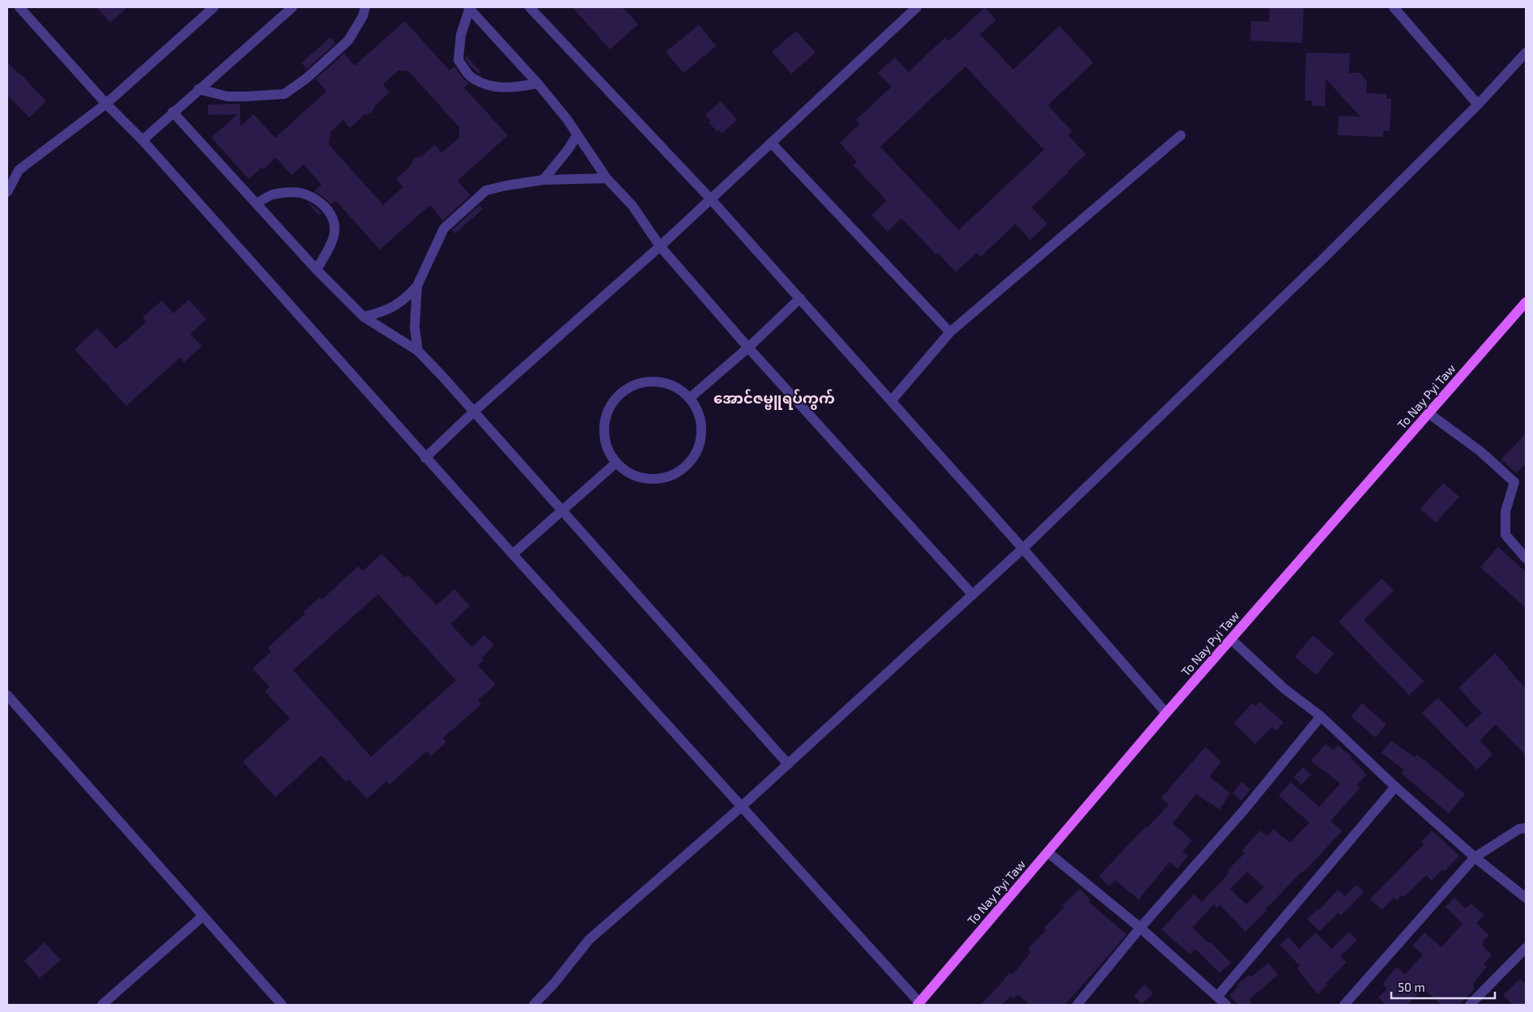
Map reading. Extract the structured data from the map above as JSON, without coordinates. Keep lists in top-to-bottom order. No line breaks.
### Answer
{"streets":{"main road":["To Nay Pyi Taw"]},"districts":["အောင်ဇမ္ဗူရပ်ကွက်"],"scale_bar":"50 m"}
